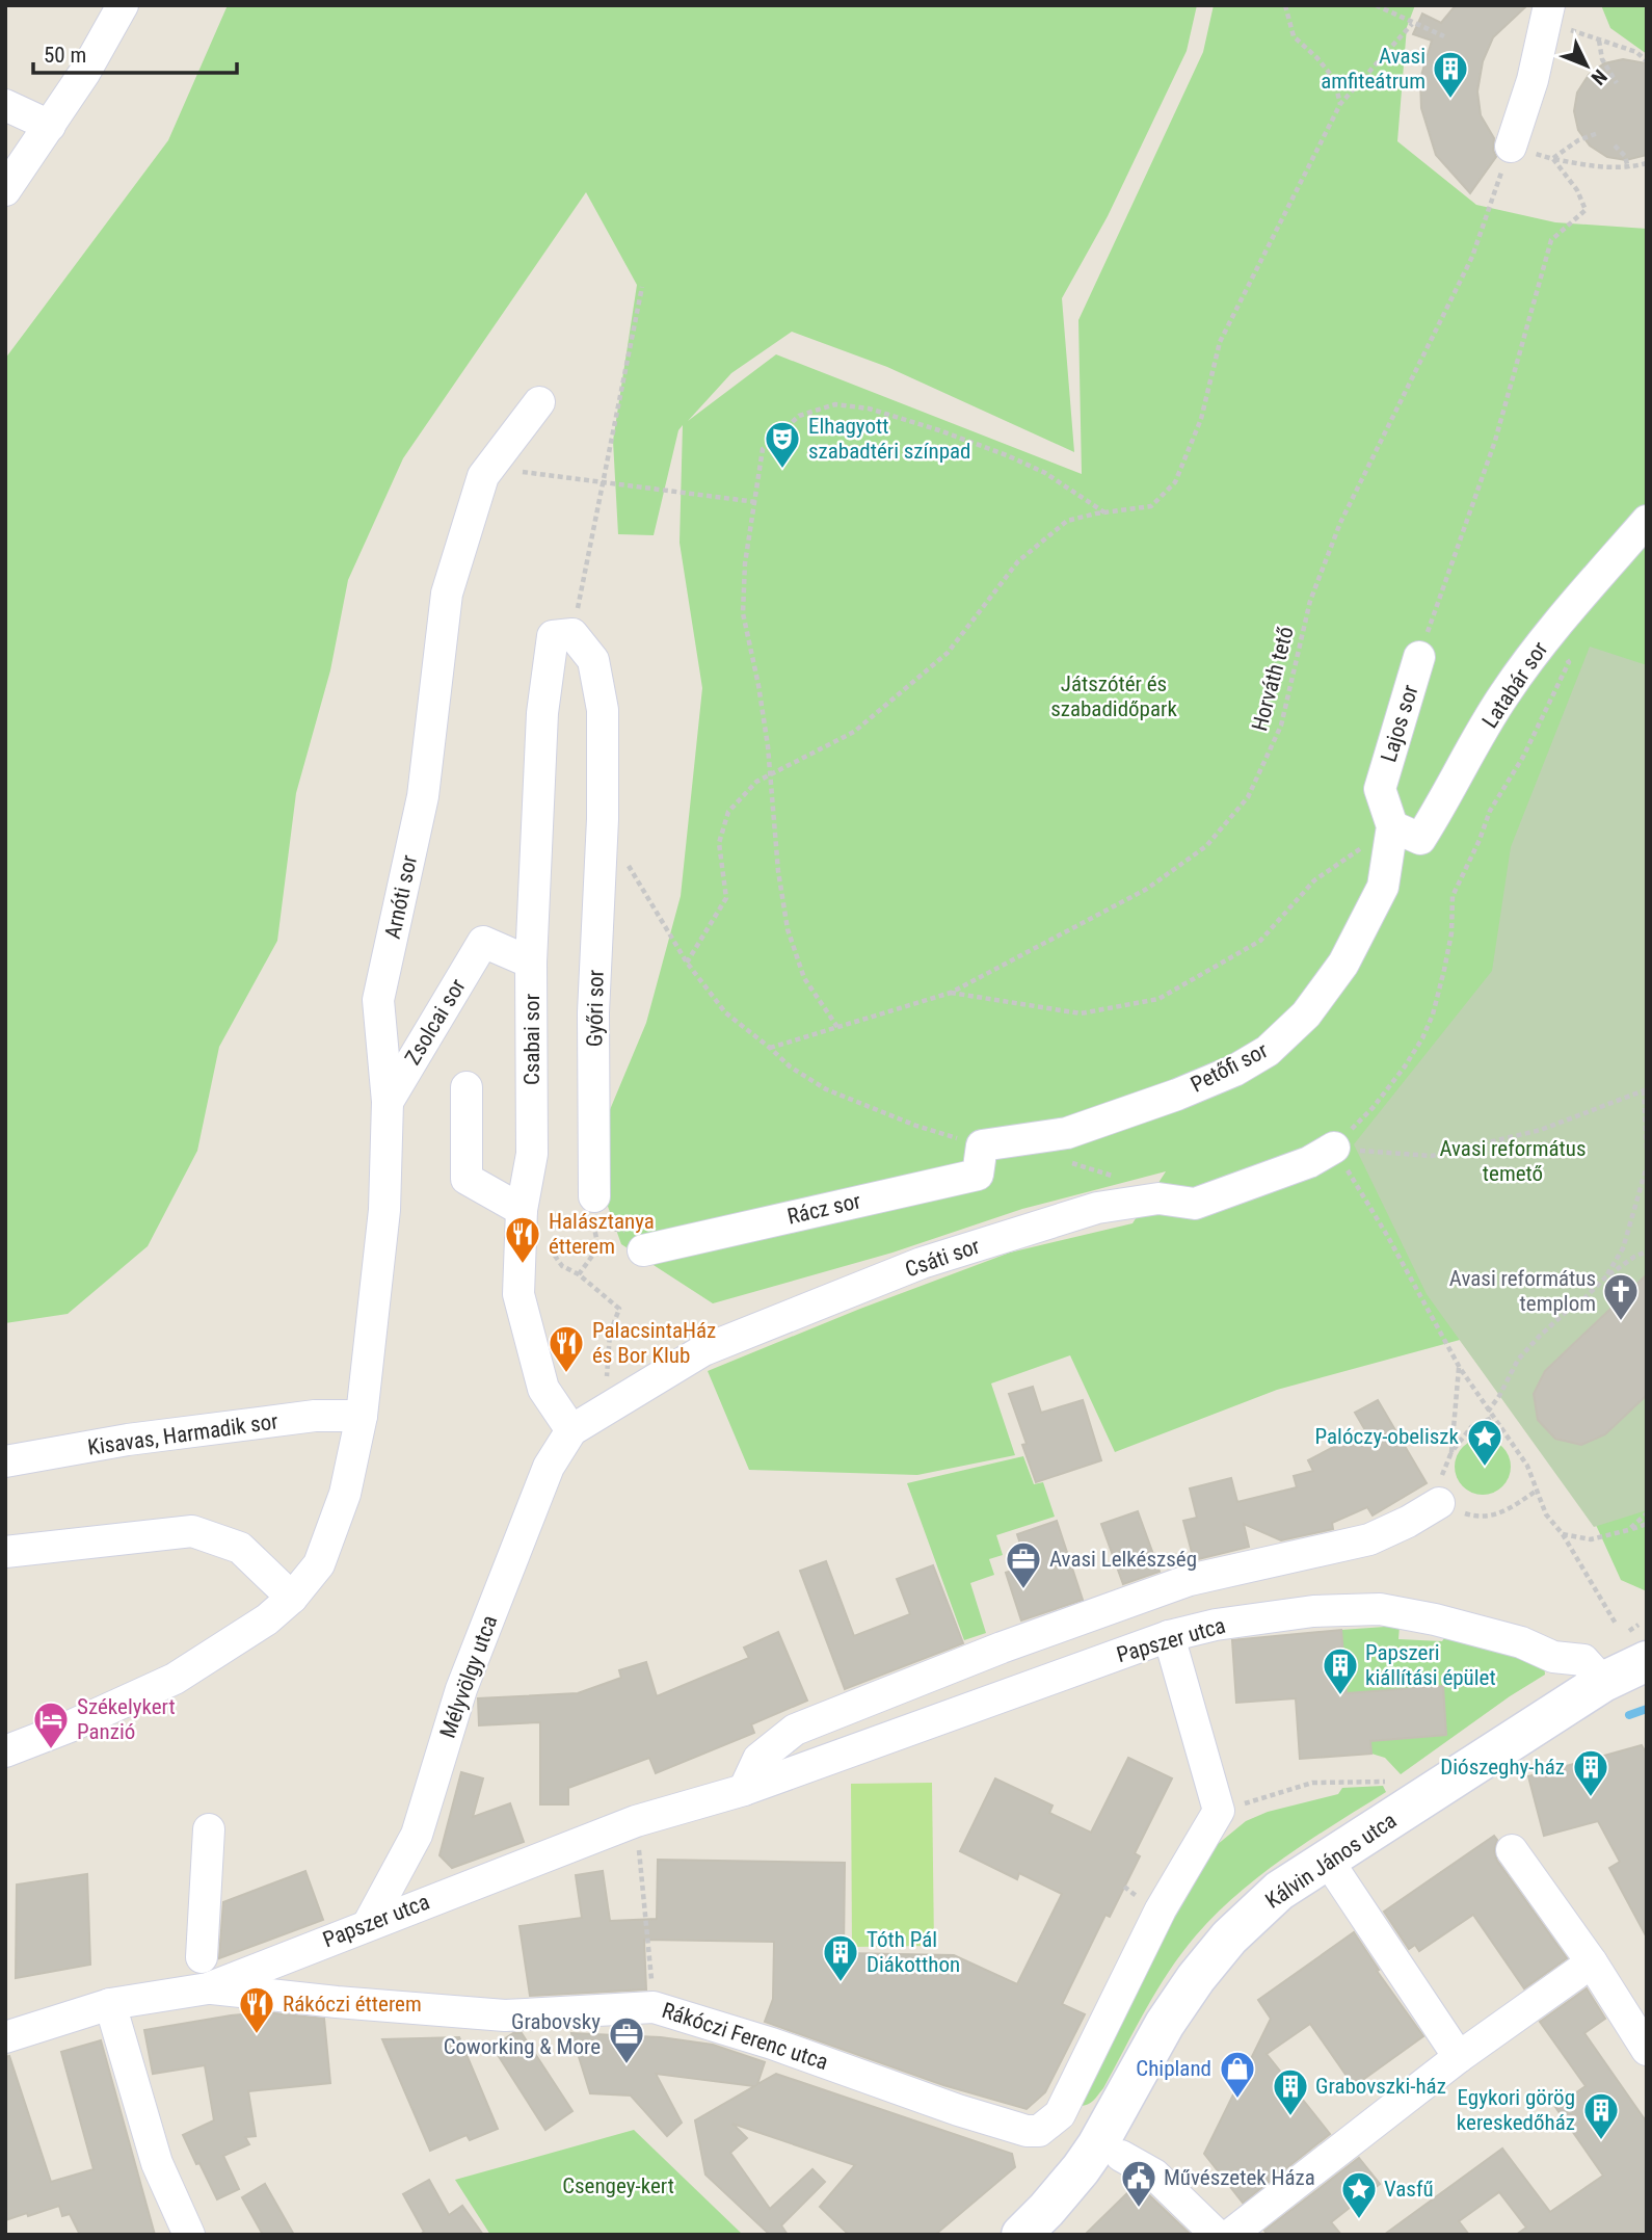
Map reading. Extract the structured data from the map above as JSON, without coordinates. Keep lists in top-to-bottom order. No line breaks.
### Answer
{"streets":{"street":["Latabár sor","Lajos sor","Arnóti sor","Győri sor","Zsolcai sor","Csabai sor","Petőfi sor","Rácz sor","Csáti sor","Kisavas, Harmadik sor","Papszer utca","Mélyvölgy utca","Kálvin János utca","Rákóczi Ferenc utca"],"path":["Horváth tető"]},"crossings":[["Latabár sor","Lajos sor"],["Latabár sor","Petőfi sor"],["Lajos sor","Petőfi sor"],["Arnóti sor","Zsolcai sor"],["Arnóti sor","Kisavas, Harmadik sor"],["Győri sor","Csabai sor"],["Zsolcai sor","Csabai sor"],["Csabai sor","Csáti sor"],["Csabai sor","Mélyvölgy utca"],["Petőfi sor","Rácz sor"],["Csáti sor","Mélyvölgy utca"],["Papszer utca","Mélyvölgy utca"],["Papszer utca","Kálvin János utca"],["Papszer utca","Rákóczi Ferenc utca"]],"parks":["Játszótér és szabadidőpark","Avasi református temető","Csengey-kert"],"places":{"building":["Avasi amfiteátrum","Papszeri kiállítási épület","Diószeghy-ház","Tóth Pál Diákotthon","Grabovszki-ház","Egykori görög kereskedőház"],"theatre":["Elhagyott szabadtéri színpad"],"restaurant":["Halásztanya étterem","PalacsintaHáz és Bor Klub","Rákóczi étterem"],"church":["Avasi református templom"],"place":["Palóczy-obeliszk","Vasfű"],"office":["Avasi Lelkészség","Grabovsky Coworking & More"],"hotel":["Székelykert Panzió"],"shop":["Chipland"],"public building":["Művészetek Háza"]},"scale_bar":"50 m","north":"bottom right"}
